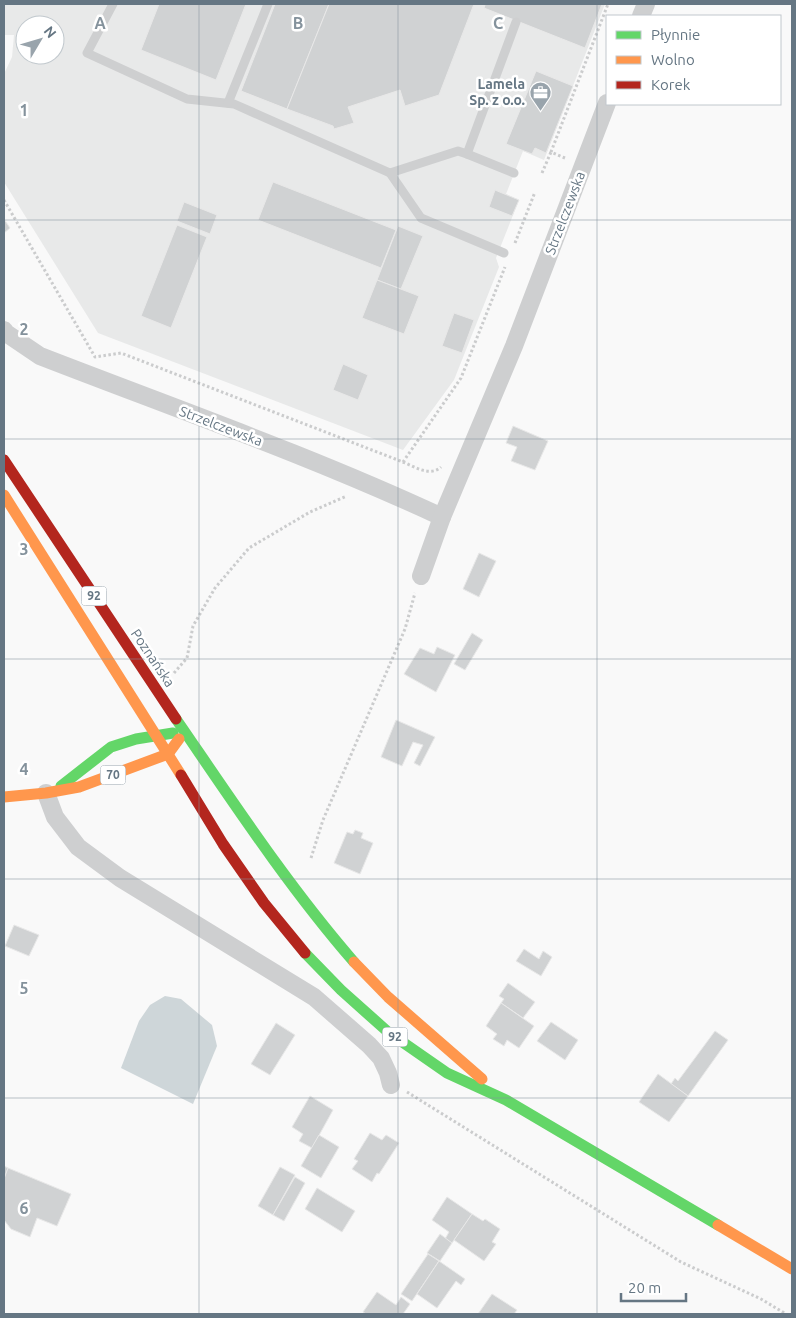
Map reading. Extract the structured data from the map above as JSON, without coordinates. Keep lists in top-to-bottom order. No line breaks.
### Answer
{"streets":{"main road":["92","Poznańska","70"],"street":["Strzelczewska"]},"crossings":[["92","Poznańska"],["92","70"],["Poznańska","70"]],"places":{"office":["Lamela Sp. z o.o."]},"legend":["Płynnie","Wolno","Korek"],"scale_bar":"20 m","north":"top right","grid":{"columns":["A","B","C"],"rows":["1","2","3","4","5","6"]}}
